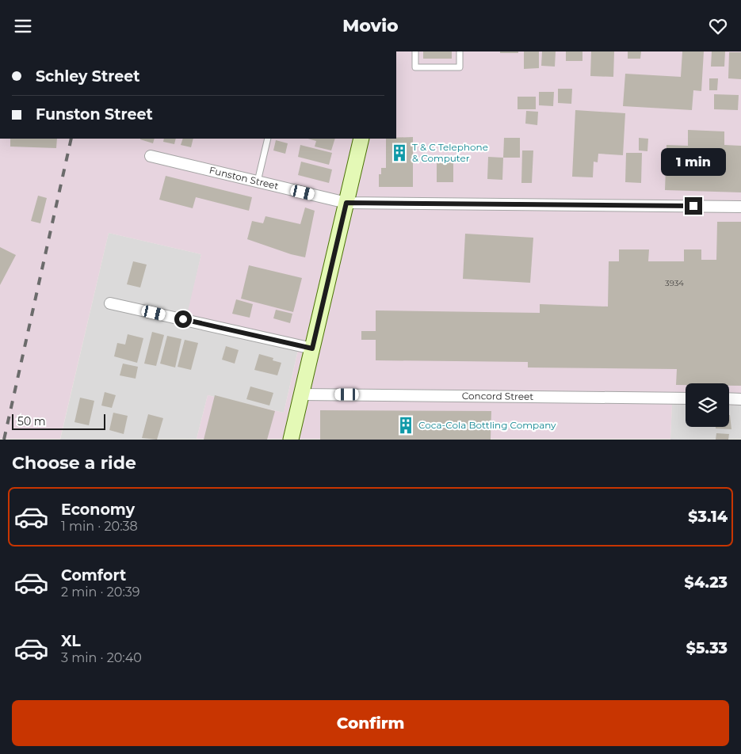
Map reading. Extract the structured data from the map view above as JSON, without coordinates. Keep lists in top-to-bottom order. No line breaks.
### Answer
{"streets":{"street":["Funston Street","Concord Street"]},"places":{"building":["T & C Telephone & Computer","Coca-Cola Bottling Company"]},"house_numbers":["3934"],"scale_bar":"50 m","page":{"header":"Movio","banner":["Schley Street","Funston Street"],"bubble":"1 min","scale":"50 m","heading":"Choose a ride","list":[{"name":"Economy","note":"1 min · 20:38","value":"$3.14"},{"name":"Comfort","note":"2 min · 20:39","value":"$4.23"},{"name":"XL","note":"3 min · 20:40","value":"$5.33"}],"buttons":"Confirm"}}
